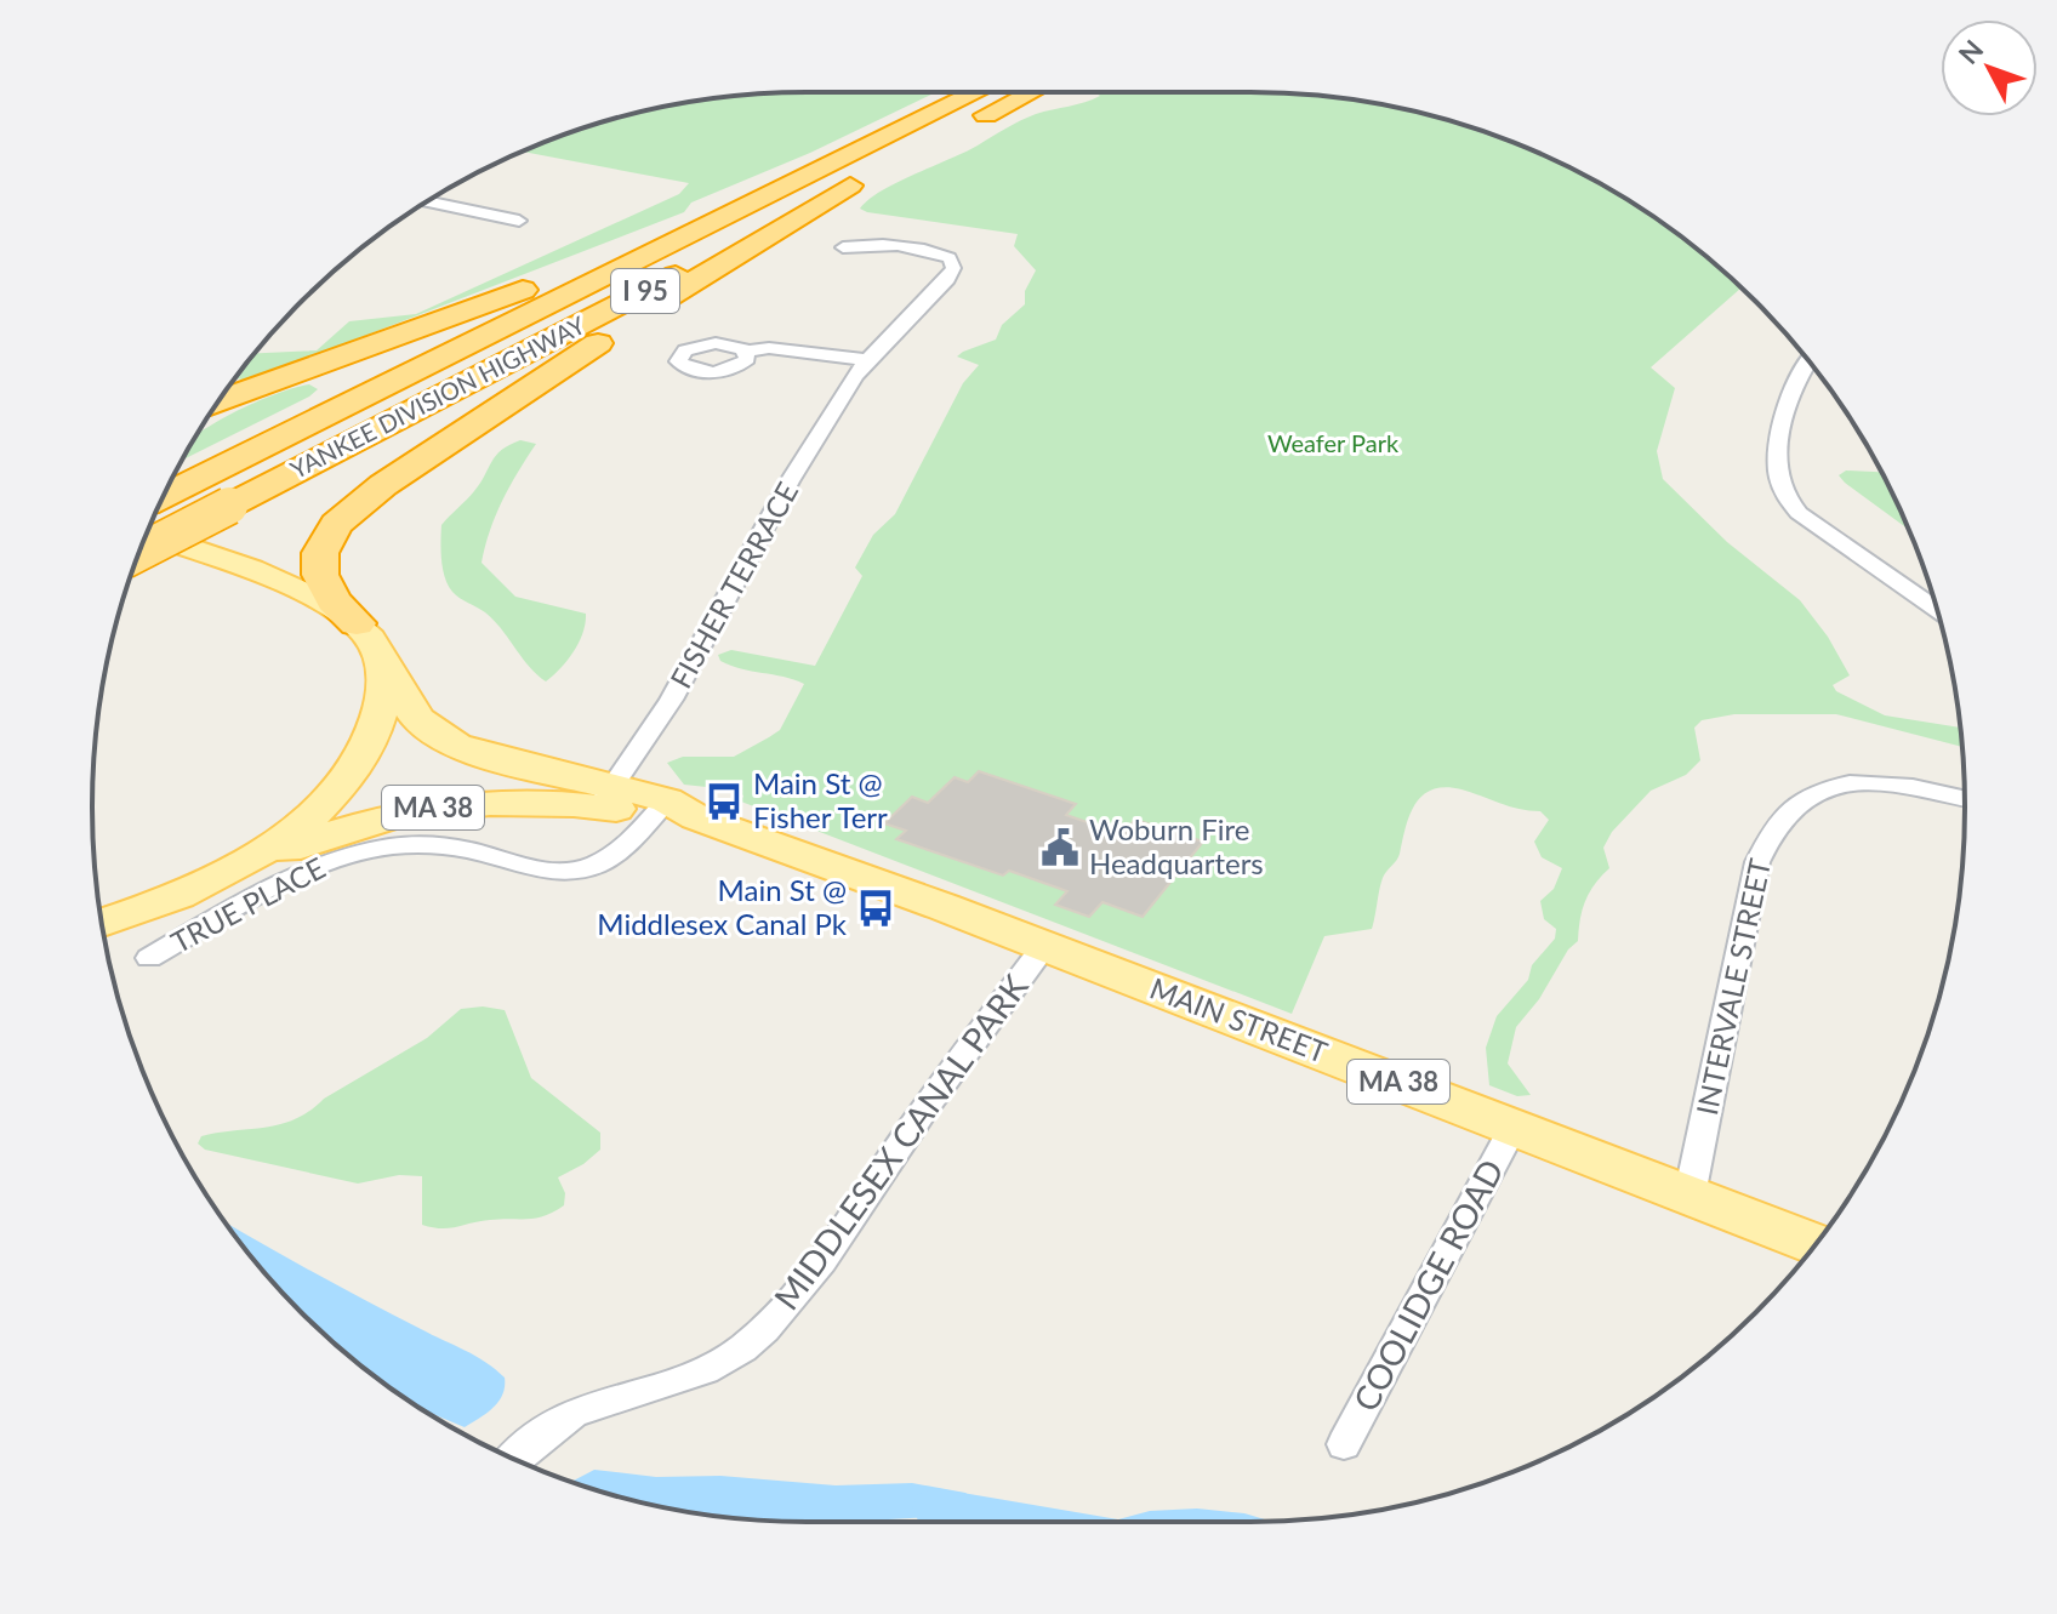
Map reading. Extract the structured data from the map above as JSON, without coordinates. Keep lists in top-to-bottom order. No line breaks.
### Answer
{"streets":{"highway":["I 95","YANKEE DIVISION HIGHWAY"],"main road":["MA 38","MAIN STREET"],"street":["FISHER TERRACE","TRUE PLACE","INTERVALE STREET","MIDDLESEX CANAL PARK","COOLIDGE ROAD"]},"crossings":[["FISHER TERRACE","MAIN STREET"],["MA 38","MAIN STREET"],["TRUE PLACE","MAIN STREET"],["INTERVALE STREET","MAIN STREET"],["MAIN STREET","MIDDLESEX CANAL PARK"],["MAIN STREET","COOLIDGE ROAD"]],"parks":["Weafer Park"],"places":{"bus stop":["Main St @ Fisher Terr","Main St @ Middlesex Canal Pk"],"public building":["Woburn Fire Headquarters"]},"north":"top left"}
